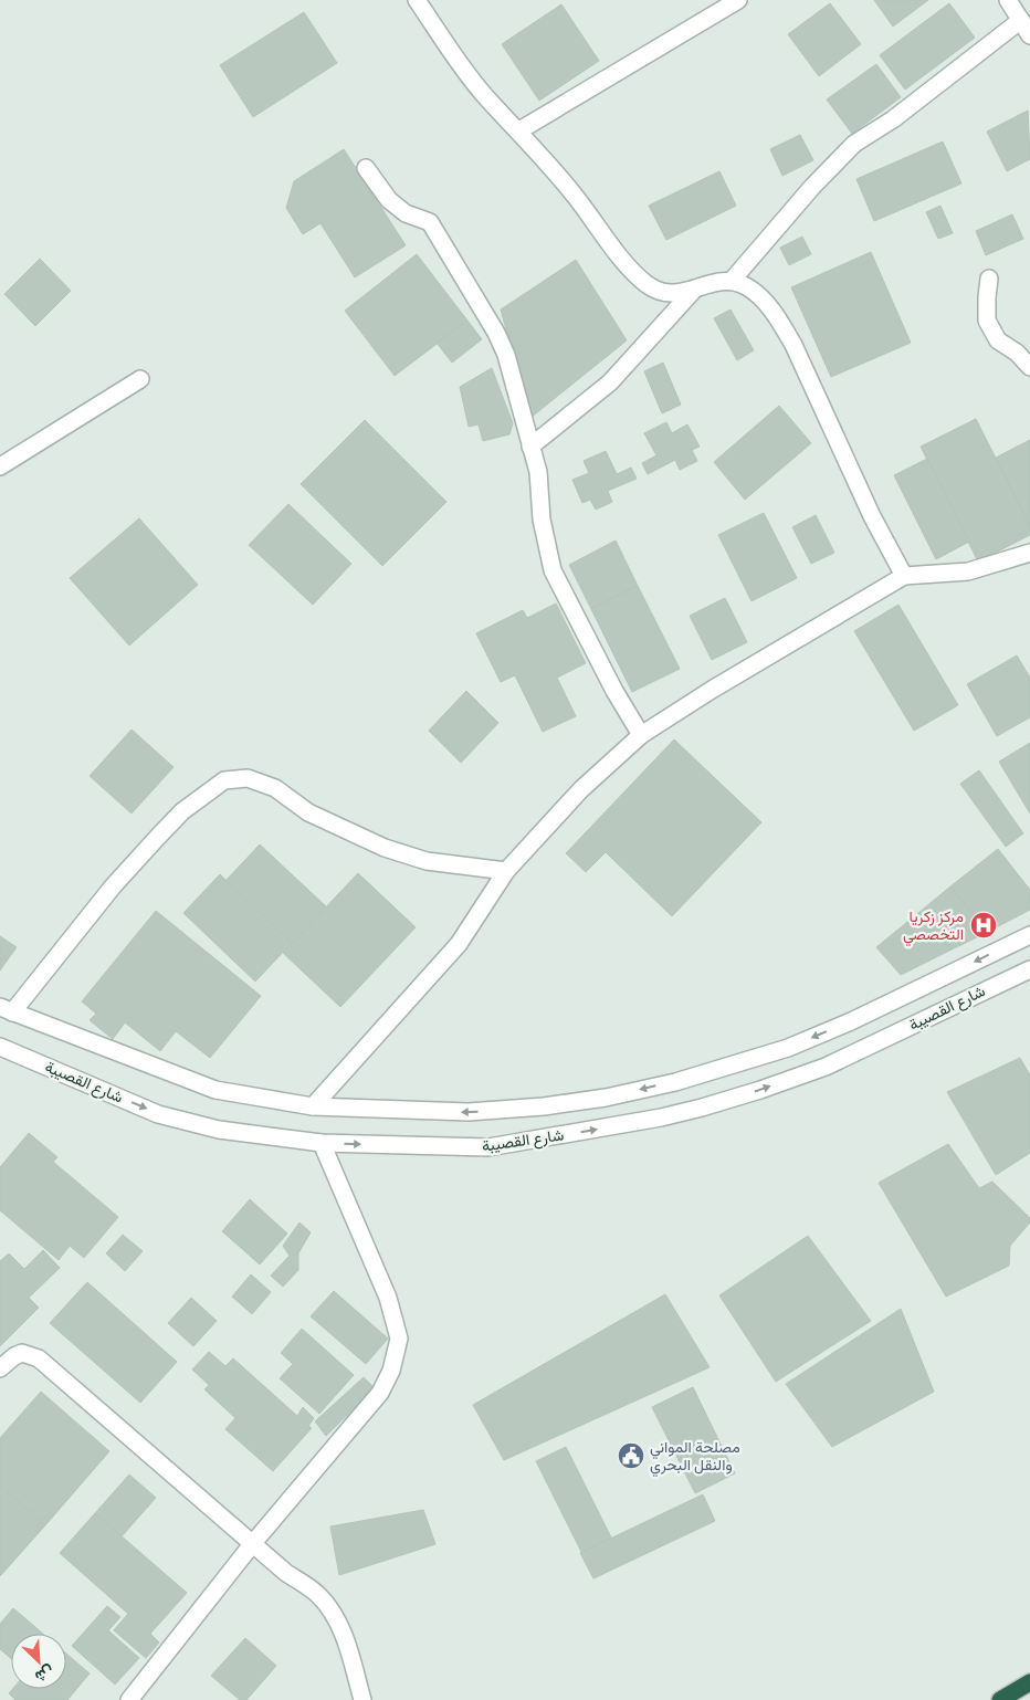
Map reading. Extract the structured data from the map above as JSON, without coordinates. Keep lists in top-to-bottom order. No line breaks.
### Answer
{"streets":{"street":["شارع القصيبة"]},"places":{"hospital":["مركز زكريا التخصصي"],"public building":["مصلحة المواني والنقل البحري"]},"north":"bottom right"}
